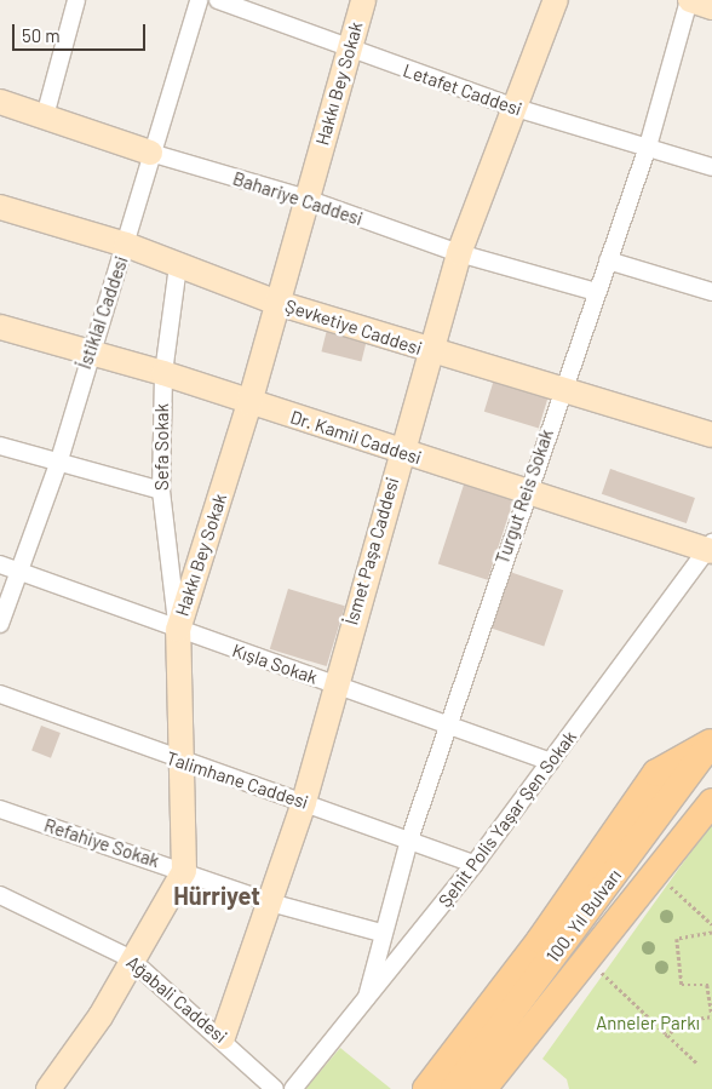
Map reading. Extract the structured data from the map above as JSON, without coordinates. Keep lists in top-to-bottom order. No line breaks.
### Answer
{"streets":{"main road":["100. Yıl Bulvarı"],"street":["Hakkı Bey Sokak","Letafet Caddesi","Bahariye Caddesi","İstiklal Caddesi","Şevketiye Caddesi","Dr. Kamil Caddesi","Sefa Sokak","Turgut Reis Sokak","İsmet Paşa Caddesi","Kışla Sokak","Talimhane Caddesi","Şehit Polis Yaşar Şen Sokak","Refahiye Sokak","Ağabali Caddesi"]},"crossings":[["Hakkı Bey Sokak","Letafet Caddesi"],["Hakkı Bey Sokak","Bahariye Caddesi"],["Hakkı Bey Sokak","Şevketiye Caddesi"],["Hakkı Bey Sokak","Dr. Kamil Caddesi"],["Hakkı Bey Sokak","Sefa Sokak"],["Hakkı Bey Sokak","Kışla Sokak"],["Hakkı Bey Sokak","Talimhane Caddesi"],["Hakkı Bey Sokak","Refahiye Sokak"],["Letafet Caddesi","Turgut Reis Sokak"],["Letafet Caddesi","İsmet Paşa Caddesi"],["Bahariye Caddesi","İstiklal Caddesi"],["Bahariye Caddesi","Turgut Reis Sokak"],["Bahariye Caddesi","İsmet Paşa Caddesi"],["İstiklal Caddesi","Şevketiye Caddesi"],["İstiklal Caddesi","Dr. Kamil Caddesi"],["İstiklal Caddesi","Kışla Sokak"],["Şevketiye Caddesi","Sefa Sokak"],["Şevketiye Caddesi","Turgut Reis Sokak"],["Şevketiye Caddesi","İsmet Paşa Caddesi"],["Dr. Kamil Caddesi","Sefa Sokak"],["Dr. Kamil Caddesi","Turgut Reis Sokak"],["Dr. Kamil Caddesi","İsmet Paşa Caddesi"],["Dr. Kamil Caddesi","Şehit Polis Yaşar Şen Sokak"],["Sefa Sokak","Kışla Sokak"],["Turgut Reis Sokak","Kışla Sokak"],["Turgut Reis Sokak","Talimhane Caddesi"],["Turgut Reis Sokak","Şehit Polis Yaşar Şen Sokak"],["Turgut Reis Sokak","Refahiye Sokak"],["İsmet Paşa Caddesi","Kışla Sokak"],["İsmet Paşa Caddesi","Talimhane Caddesi"],["İsmet Paşa Caddesi","Refahiye Sokak"],["İsmet Paşa Caddesi","Ağabali Caddesi"],["Kışla Sokak","Şehit Polis Yaşar Şen Sokak"],["Talimhane Caddesi","Şehit Polis Yaşar Şen Sokak"]],"districts":["Hürriyet"],"parks":["Anneler Parkı"],"scale_bar":"50 m"}
